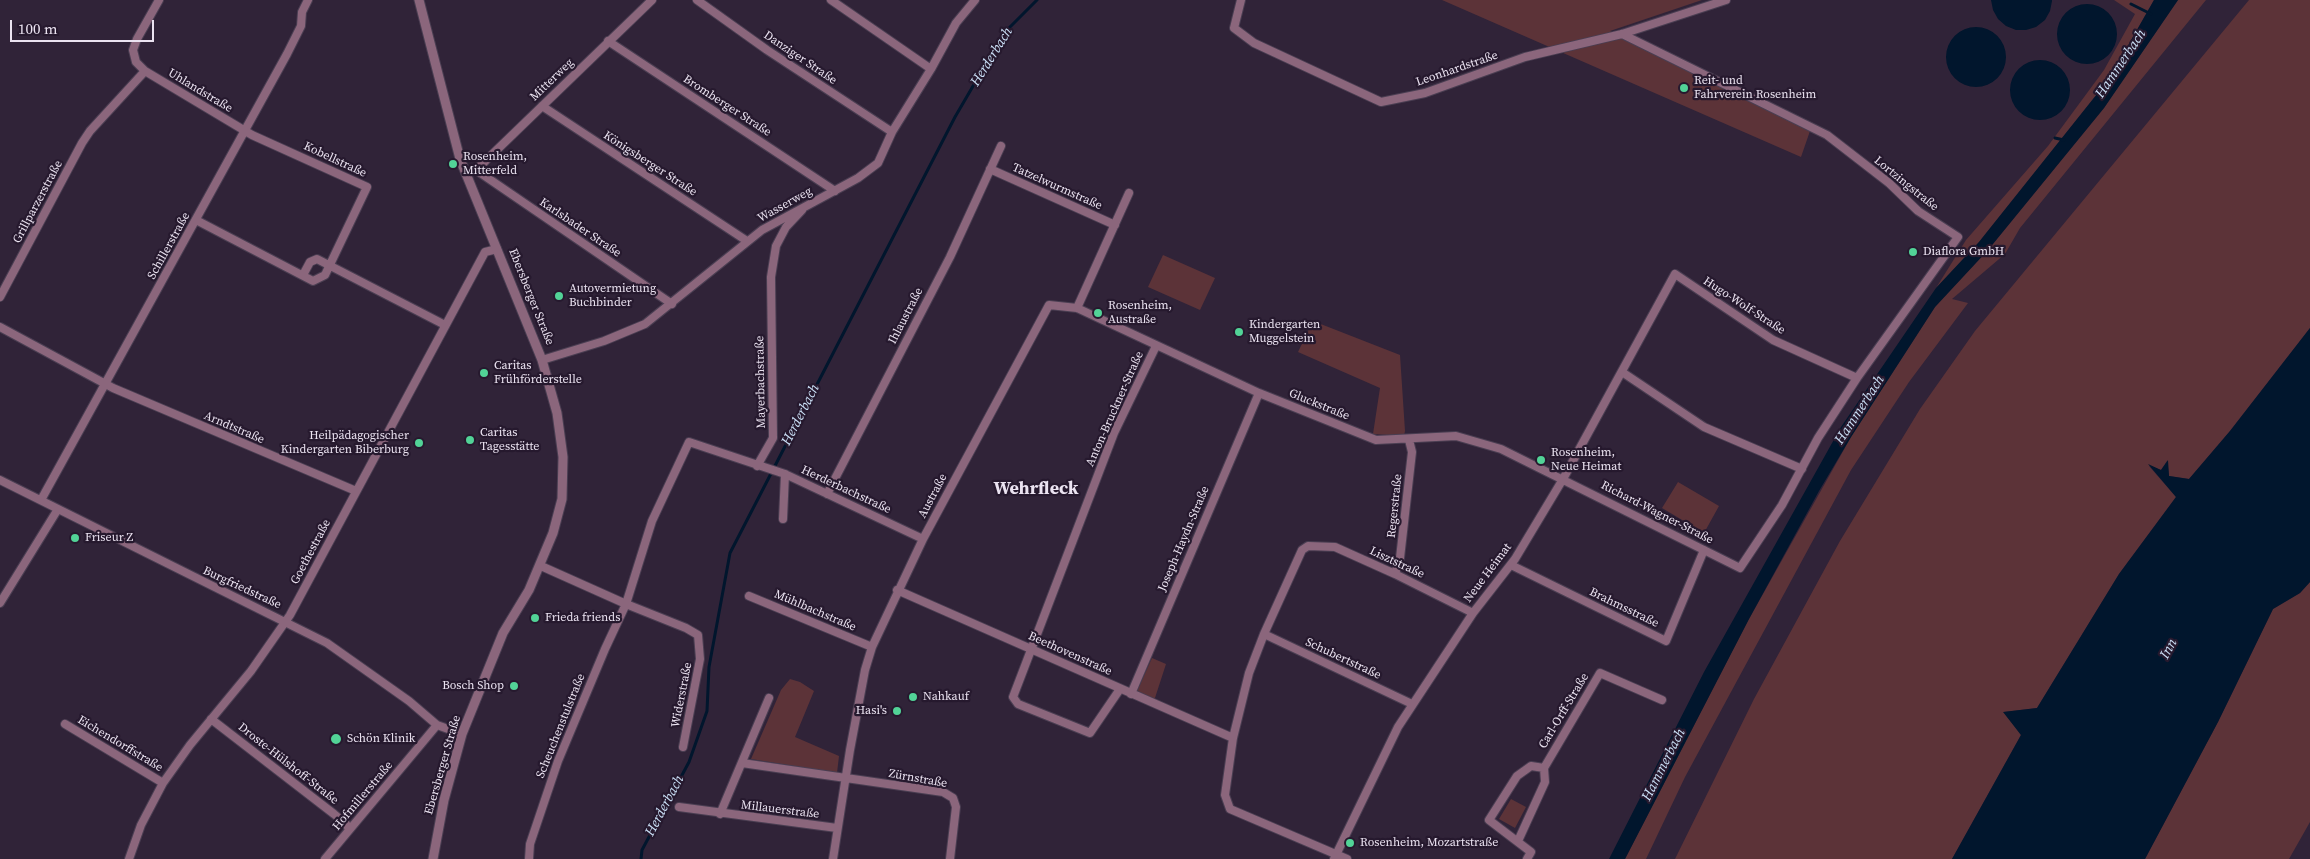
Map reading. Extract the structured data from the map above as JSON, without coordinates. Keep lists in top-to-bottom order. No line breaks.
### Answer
{"streets":{"street":["Danziger Straße","Leonhardstraße","Mitterweg","Uhlandstraße","Bromberger Straße","Kobellstraße","Königsberger Straße","Lortzingstraße","Tatzelwurmstraße","Grillparzerstraße","Wasserweg","Karlsbader Straße","Schillerstraße","Ebersberger Straße","Hugo-Wolf-Straße","Ihlaustraße","Mayerbachstraße","Gluckstraße","Anton-Bruckner-Straße","Arndtstraße","Herderbachstraße","Austraße","Regerstraße","Richard-Wagner-Straße","Joseph-Haydn-Straße","Goethestraße","Lisztstraße","Neue Heimat","Burgfriedstraße","Brahmsstraße","Mühlbachstraße","Beethovenstraße","Schubertstraße","Widerstraße","Carl-Orff-Straße","Scheuchenstulstraße","Eichendorffstraße","Droste-Hülshoff-Straße","Zürnstraße","Hofmillerstraße","Millauerstraße"]},"crossings":[["Danziger Straße","Wasserweg"],["Leonhardstraße","Lortzingstraße"],["Mitterweg","Bromberger Straße"],["Mitterweg","Königsberger Straße"],["Mitterweg","Karlsbader Straße"],["Mitterweg","Ebersberger Straße"],["Uhlandstraße","Kobellstraße"],["Uhlandstraße","Grillparzerstraße"],["Uhlandstraße","Schillerstraße"],["Bromberger Straße","Wasserweg"],["Kobellstraße","Schillerstraße"],["Königsberger Straße","Wasserweg"],["Lortzingstraße","Hugo-Wolf-Straße"],["Lortzingstraße","Richard-Wagner-Straße"],["Tatzelwurmstraße","Ihlaustraße"],["Wasserweg","Karlsbader Straße"],["Wasserweg","Ebersberger Straße"],["Wasserweg","Mayerbachstraße"],["Karlsbader Straße","Ebersberger Straße"],["Schillerstraße","Arndtstraße"],["Schillerstraße","Burgfriedstraße"],["Ebersberger Straße","Goethestraße"],["Ebersberger Straße","Burgfriedstraße"],["Hugo-Wolf-Straße","Neue Heimat"],["Ihlaustraße","Herderbachstraße"],["Mayerbachstraße","Herderbachstraße"],["Gluckstraße","Anton-Bruckner-Straße"],["Gluckstraße","Austraße"],["Gluckstraße","Regerstraße"],["Gluckstraße","Richard-Wagner-Straße"],["Gluckstraße","Joseph-Haydn-Straße"],["Gluckstraße","Neue Heimat"],["Anton-Bruckner-Straße","Beethovenstraße"],["Arndtstraße","Goethestraße"],["Herderbachstraße","Austraße"],["Austraße","Mühlbachstraße"],["Austraße","Beethovenstraße"],["Austraße","Zürnstraße"],["Austraße","Millauerstraße"],["Regerstraße","Lisztstraße"],["Richard-Wagner-Straße","Neue Heimat"],["Richard-Wagner-Straße","Brahmsstraße"],["Joseph-Haydn-Straße","Beethovenstraße"],["Goethestraße","Burgfriedstraße"],["Goethestraße","Eichendorffstraße"],["Goethestraße","Droste-Hülshoff-Straße"],["Lisztstraße","Neue Heimat"],["Lisztstraße","Schubertstraße"],["Neue Heimat","Brahmsstraße"],["Neue Heimat","Schubertstraße"],["Burgfriedstraße","Hofmillerstraße"],["Widerstraße","Scheuchenstulstraße"],["Droste-Hülshoff-Straße","Hofmillerstraße"]],"districts":["Wehrfleck"],"water":["Herderbach","Hammerbach","Inn"],"places":["Reit- und Fahrverein Rosenheim","Rosenheim, Mitterfeld","Diaflora GmbH","Autovermietung Buchbinder","Rosenheim, Austraße","Kindergarten Muggelstein","Caritas Frühförderstelle","Caritas Tagesstätte","Heilpädagogischer Kindergarten Biberburg","Rosenheim, Neue Heimat","Friseur Z","Frieda friends","Bosch Shop","Nahkauf","Hasi's","Schön Klinik","Rosenheim, Mozartstraße"],"scale_bar":"100 m"}
